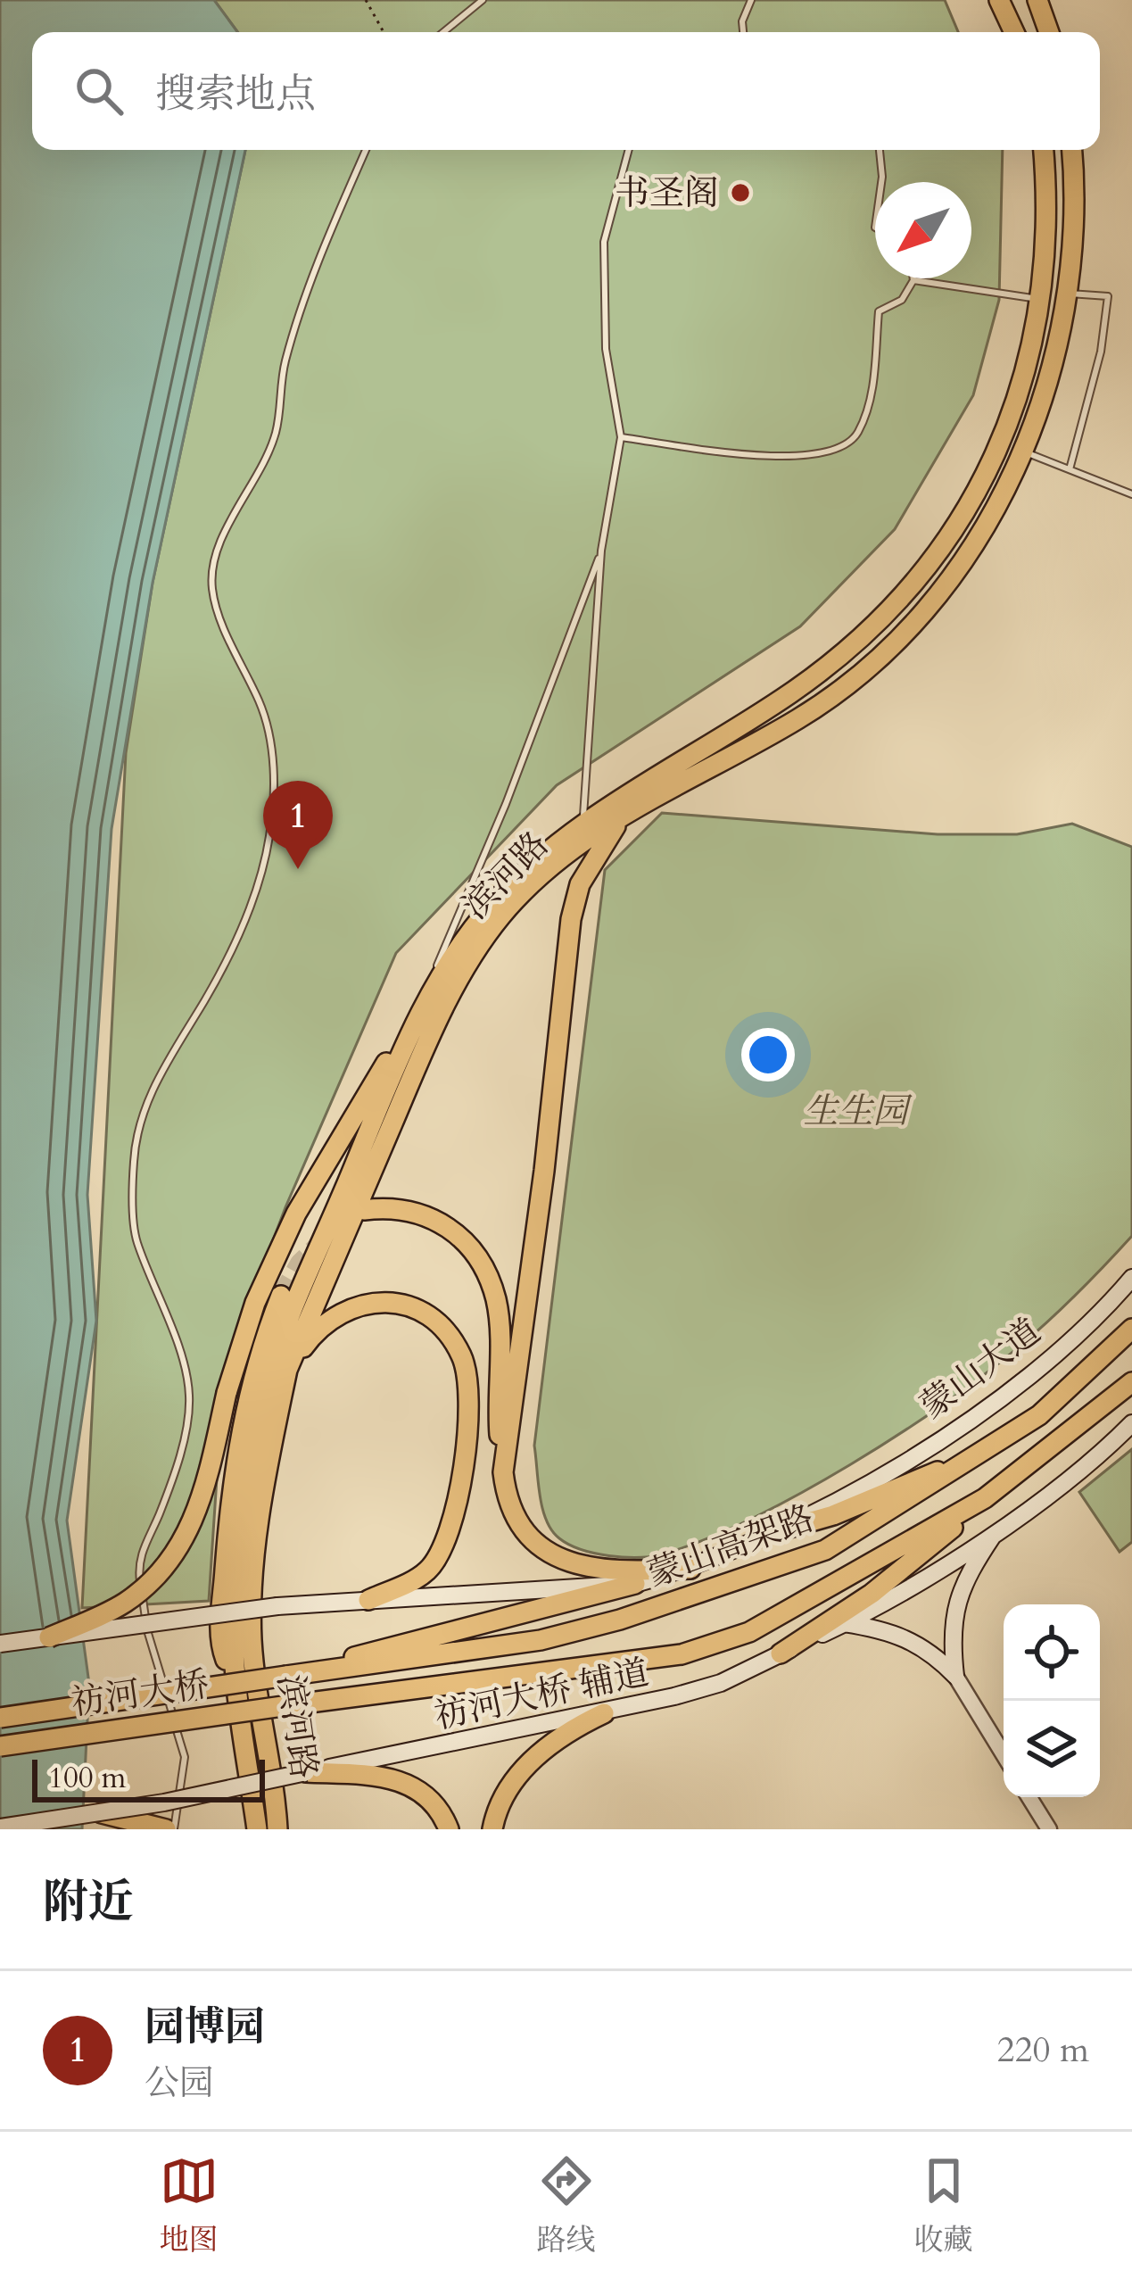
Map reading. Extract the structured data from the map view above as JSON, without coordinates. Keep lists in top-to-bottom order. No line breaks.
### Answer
{"streets":{"main road":["滨河路","蒙山大道","蒙山高架路","祊河大桥","祊河大桥 辅道"]},"crossings":[["蒙山高架路","祊河大桥"]],"parks":["生生园"],"places":["书圣阁"],"scale_bar":"100 m","north":"bottom left","page":{"search":"搜索地点","pins":"1","scale":"100 m","heading":"附近","list":[{"mark":"1","name":"园博园","note":"公园","value":"220 m"}],"nav":["地图","路线","收藏"]}}
